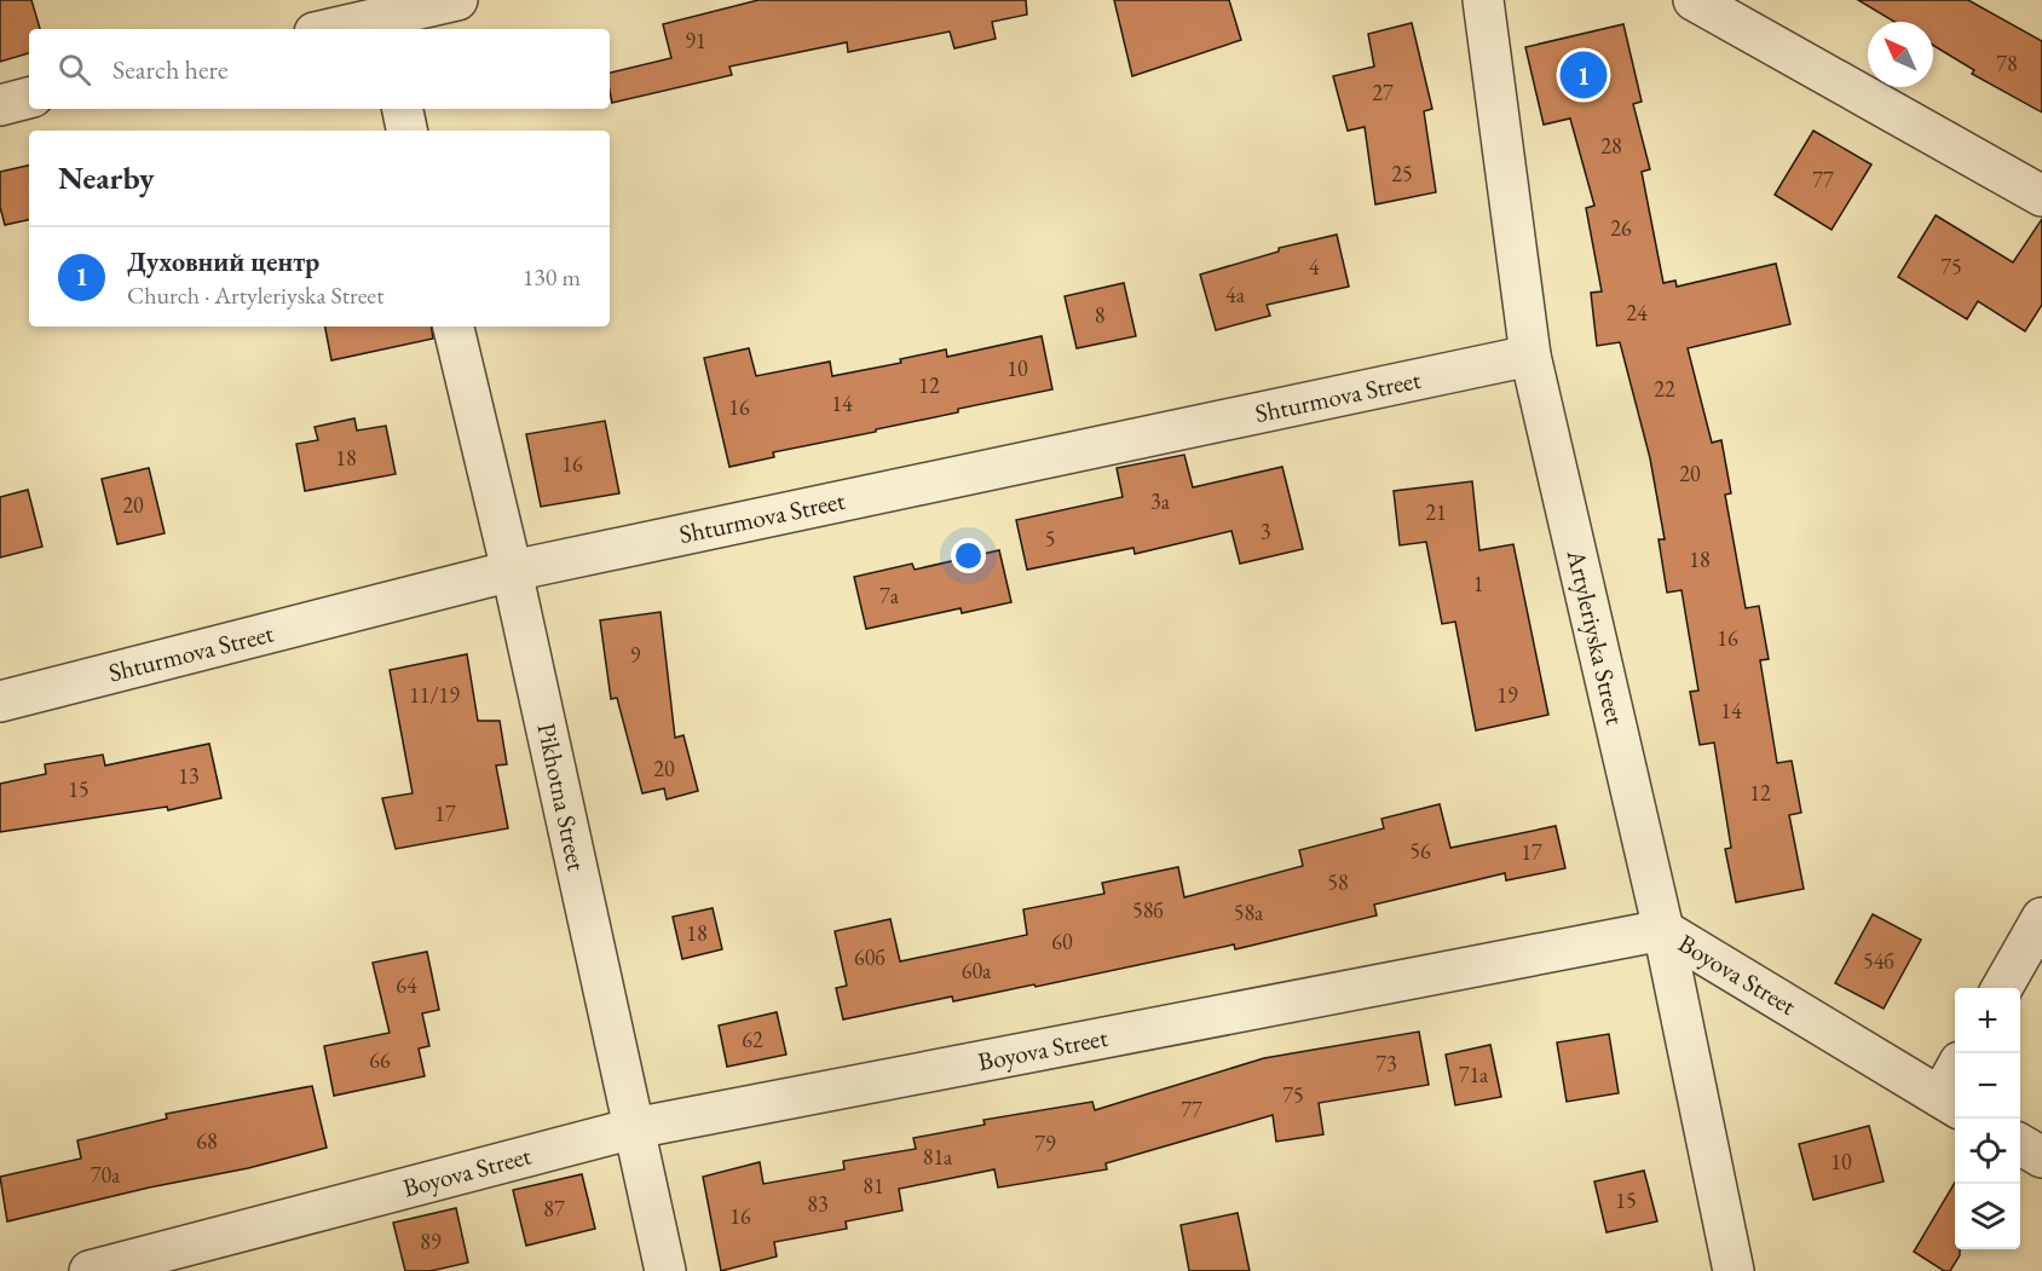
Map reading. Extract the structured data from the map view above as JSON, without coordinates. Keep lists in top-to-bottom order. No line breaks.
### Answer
{"streets":{"street":["Shturmova Street","Artyleriyska Street","Pikhotna Street","Boyova Street"]},"crossings":[["Shturmova Street","Artyleriyska Street"],["Shturmova Street","Pikhotna Street"],["Artyleriyska Street","Boyova Street"],["Pikhotna Street","Boyova Street"]],"house_numbers":["91","78","27","28","25","77","26","4","75","4а","24","8","10","12","22","14","16","18","16","20","3а","20","21","3","5","18","1","7а","16","9","11/19","19","14","20","13","15","12","17","56","17","58","58б","58а","18","60","60б","54б","60а","64","62","66","73","71а","75","77","68","79","81а","10","70а","81","15","83","87","16","89"],"north":"top left","page":{"search":"Search here","pins":"1","heading":"Nearby","list":[{"mark":"1","name":"Духовний центр","note":"Church · Artyleriyska Street","value":"130 m"}],"map_buttons":["+","−"]}}
